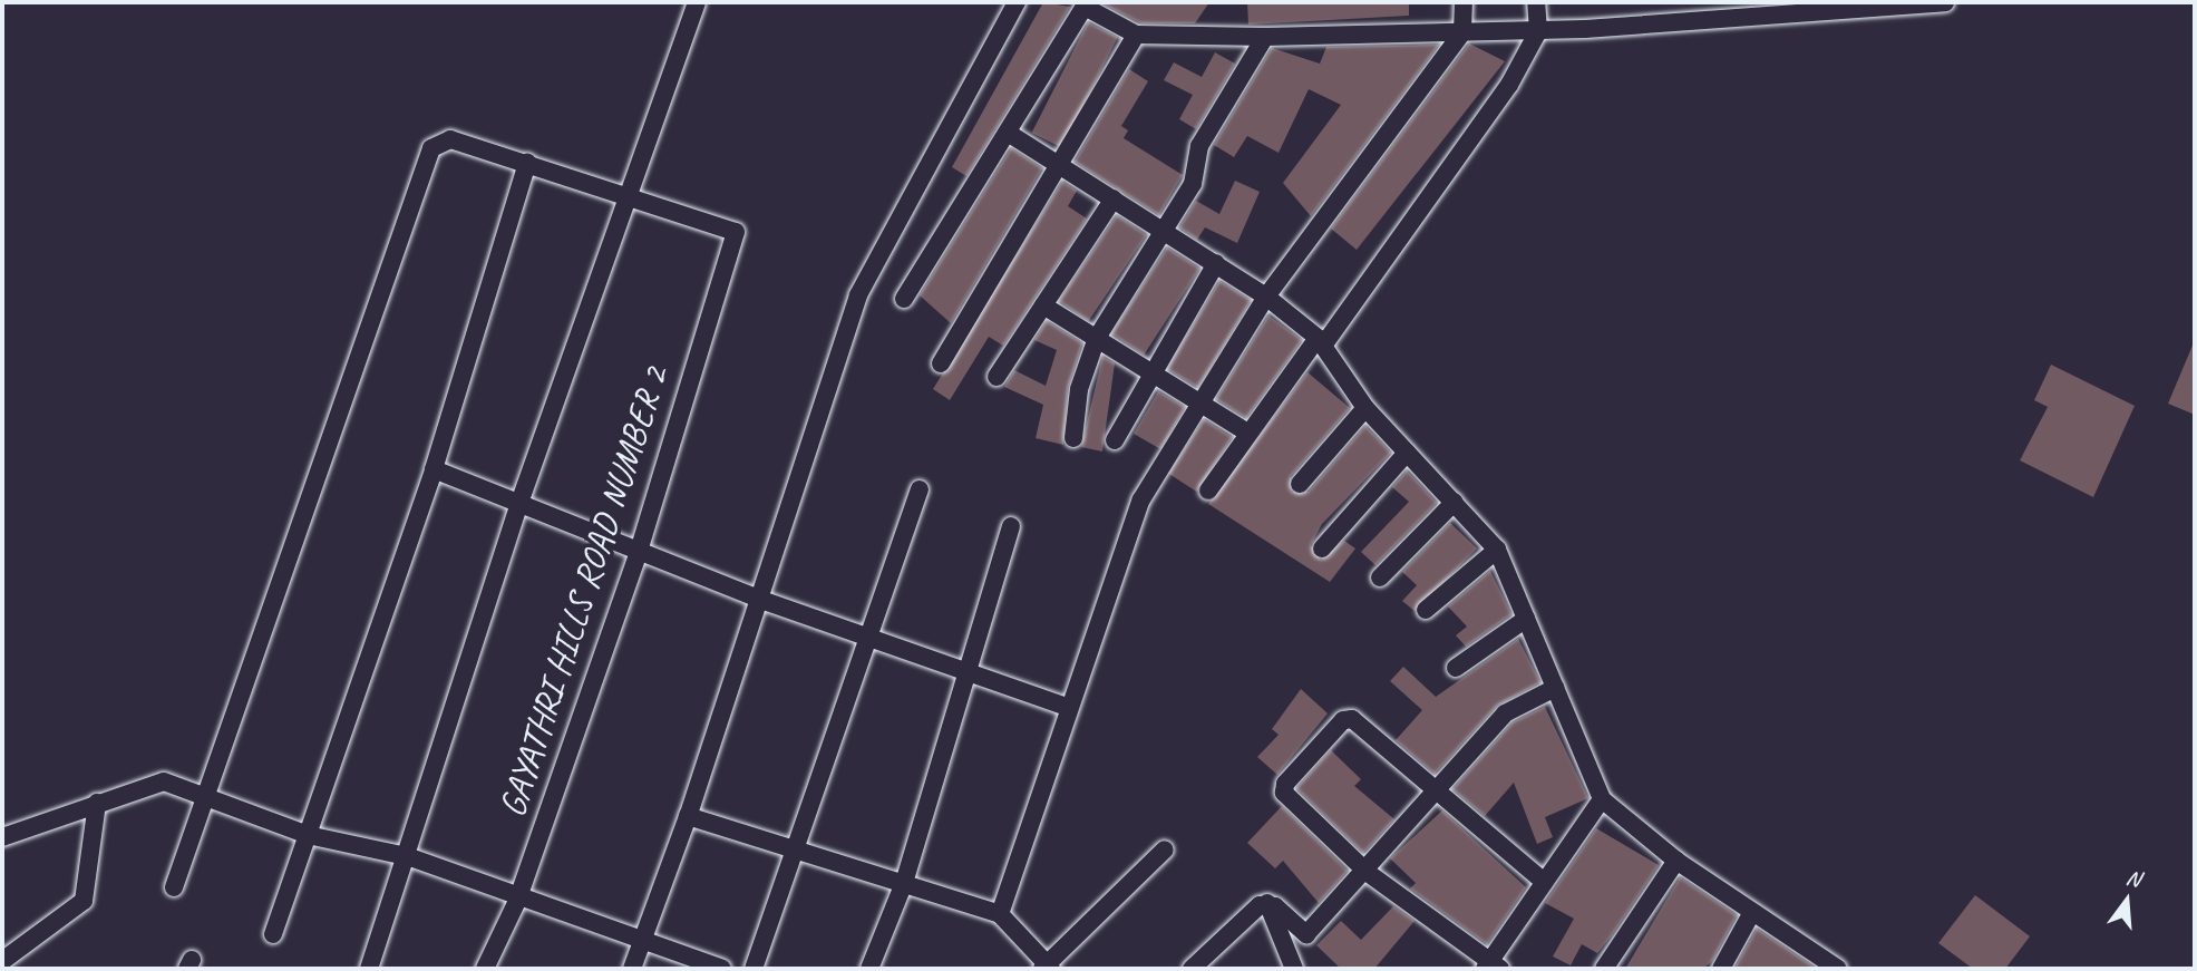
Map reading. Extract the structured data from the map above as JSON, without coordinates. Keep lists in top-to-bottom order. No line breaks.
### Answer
{"streets":{"street":["GAYATHRI HILLS ROAD NUMBER 2"]},"north":"top"}
